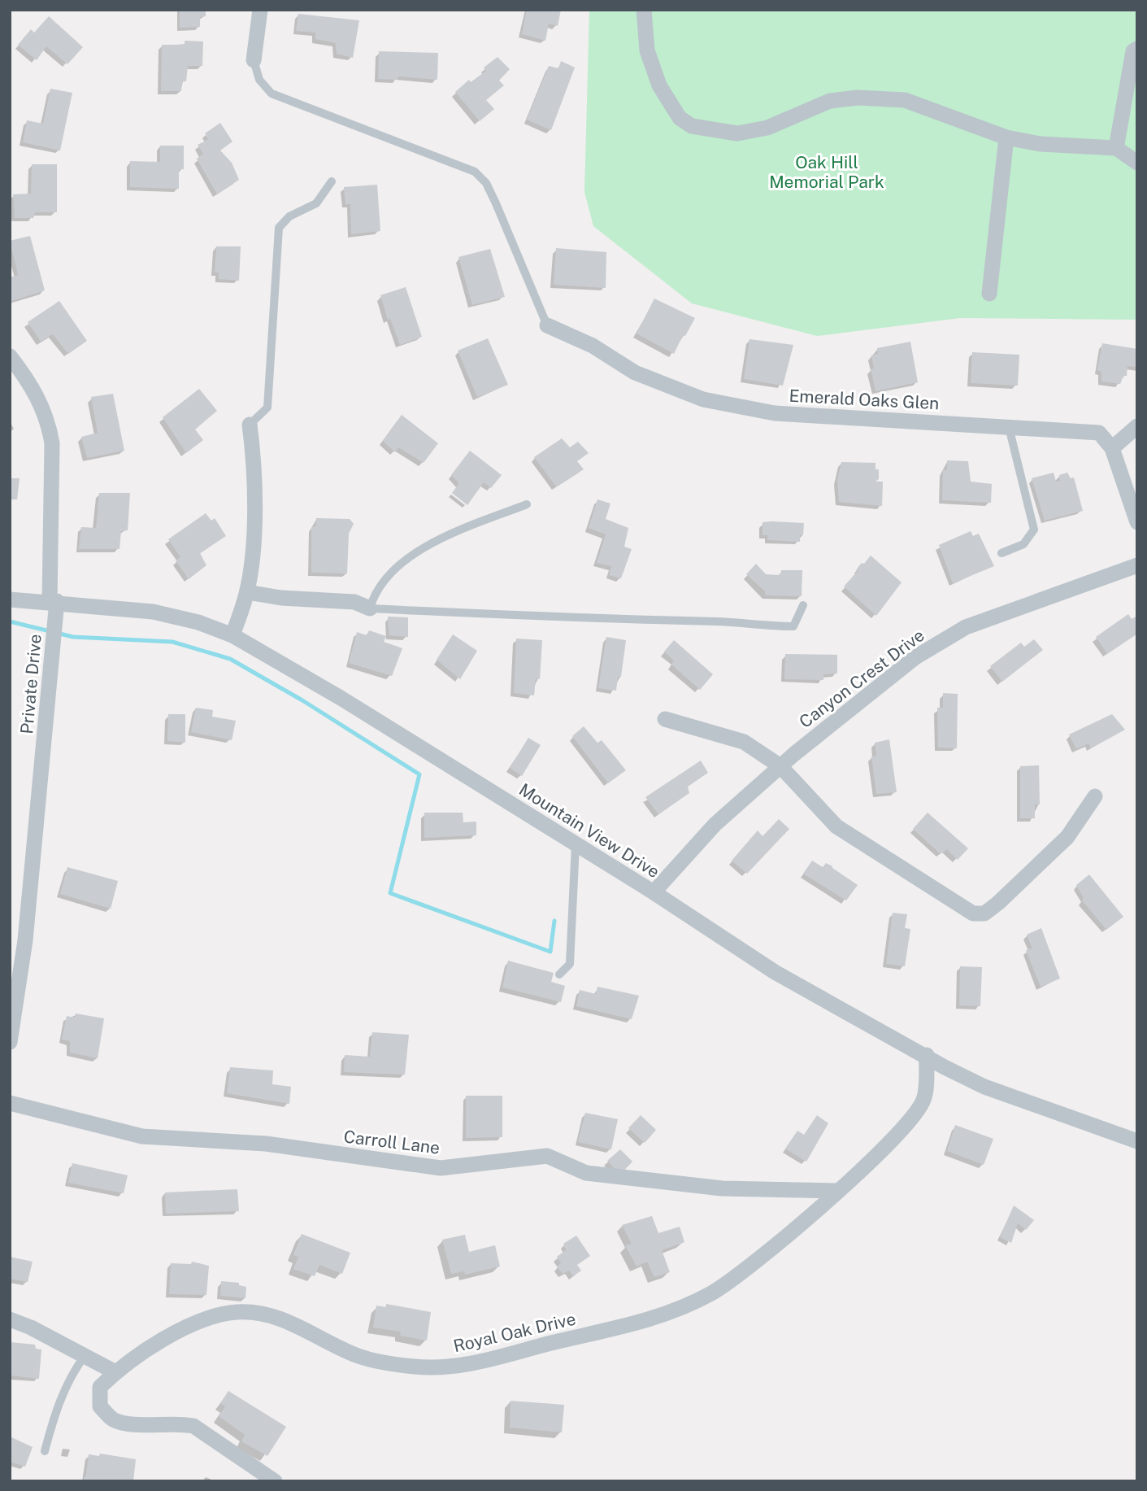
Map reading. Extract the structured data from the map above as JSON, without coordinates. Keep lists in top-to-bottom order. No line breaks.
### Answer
{"streets":{"street":["Emerald Oaks Glen","Canyon Crest Drive","Private Drive","Mountain View Drive","Carroll Lane","Royal Oak Drive"]},"crossings":[["Canyon Crest Drive","Mountain View Drive"],["Private Drive","Mountain View Drive"],["Mountain View Drive","Royal Oak Drive"],["Carroll Lane","Royal Oak Drive"]],"parks":["Oak Hill Memorial Park"]}
